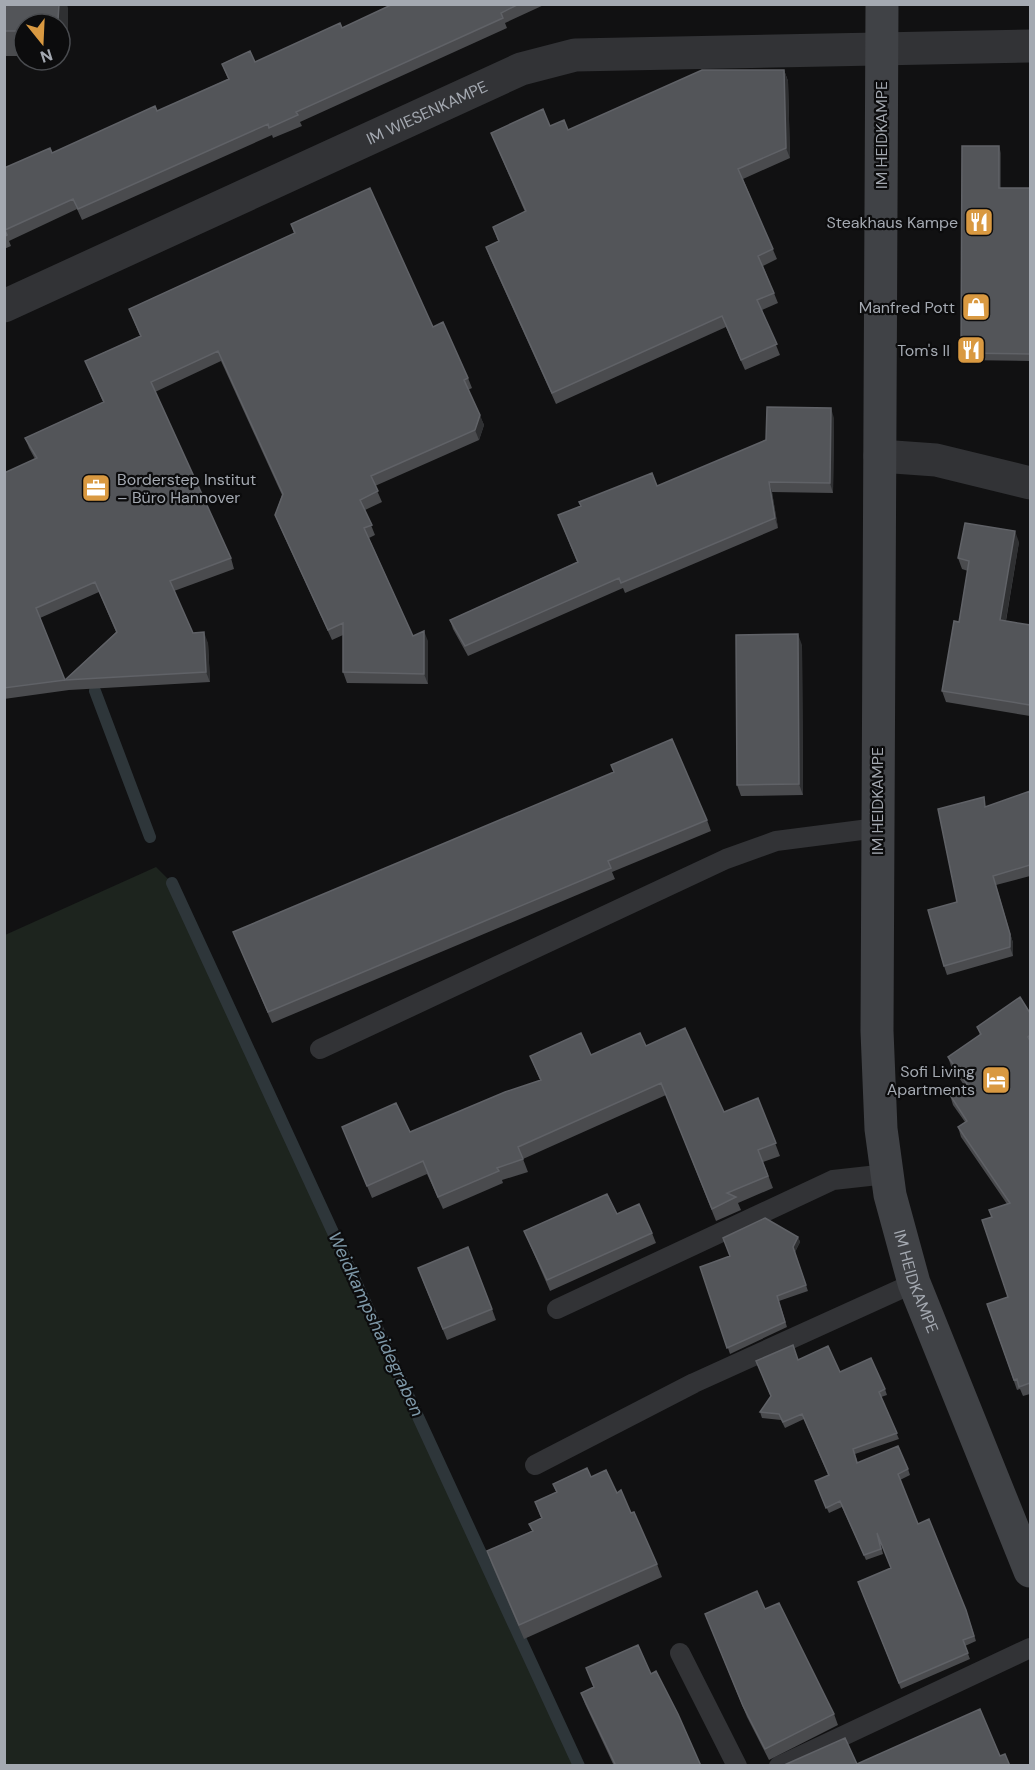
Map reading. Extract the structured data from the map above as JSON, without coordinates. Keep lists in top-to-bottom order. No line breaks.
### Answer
{"streets":{"street":["IM WIESENKAMPE","IM HEIDKAMPE"]},"crossings":[["IM WIESENKAMPE","IM HEIDKAMPE"]],"water":["Weidkampshaidegraben"],"places":{"restaurant":["Steakhaus Kampe","Tom's II"],"shop":["Manfred Pott"],"office":["Borderstep Institut – Büro Hannover"],"hotel":["Sofi Living Apartments"]},"north":"bottom"}
